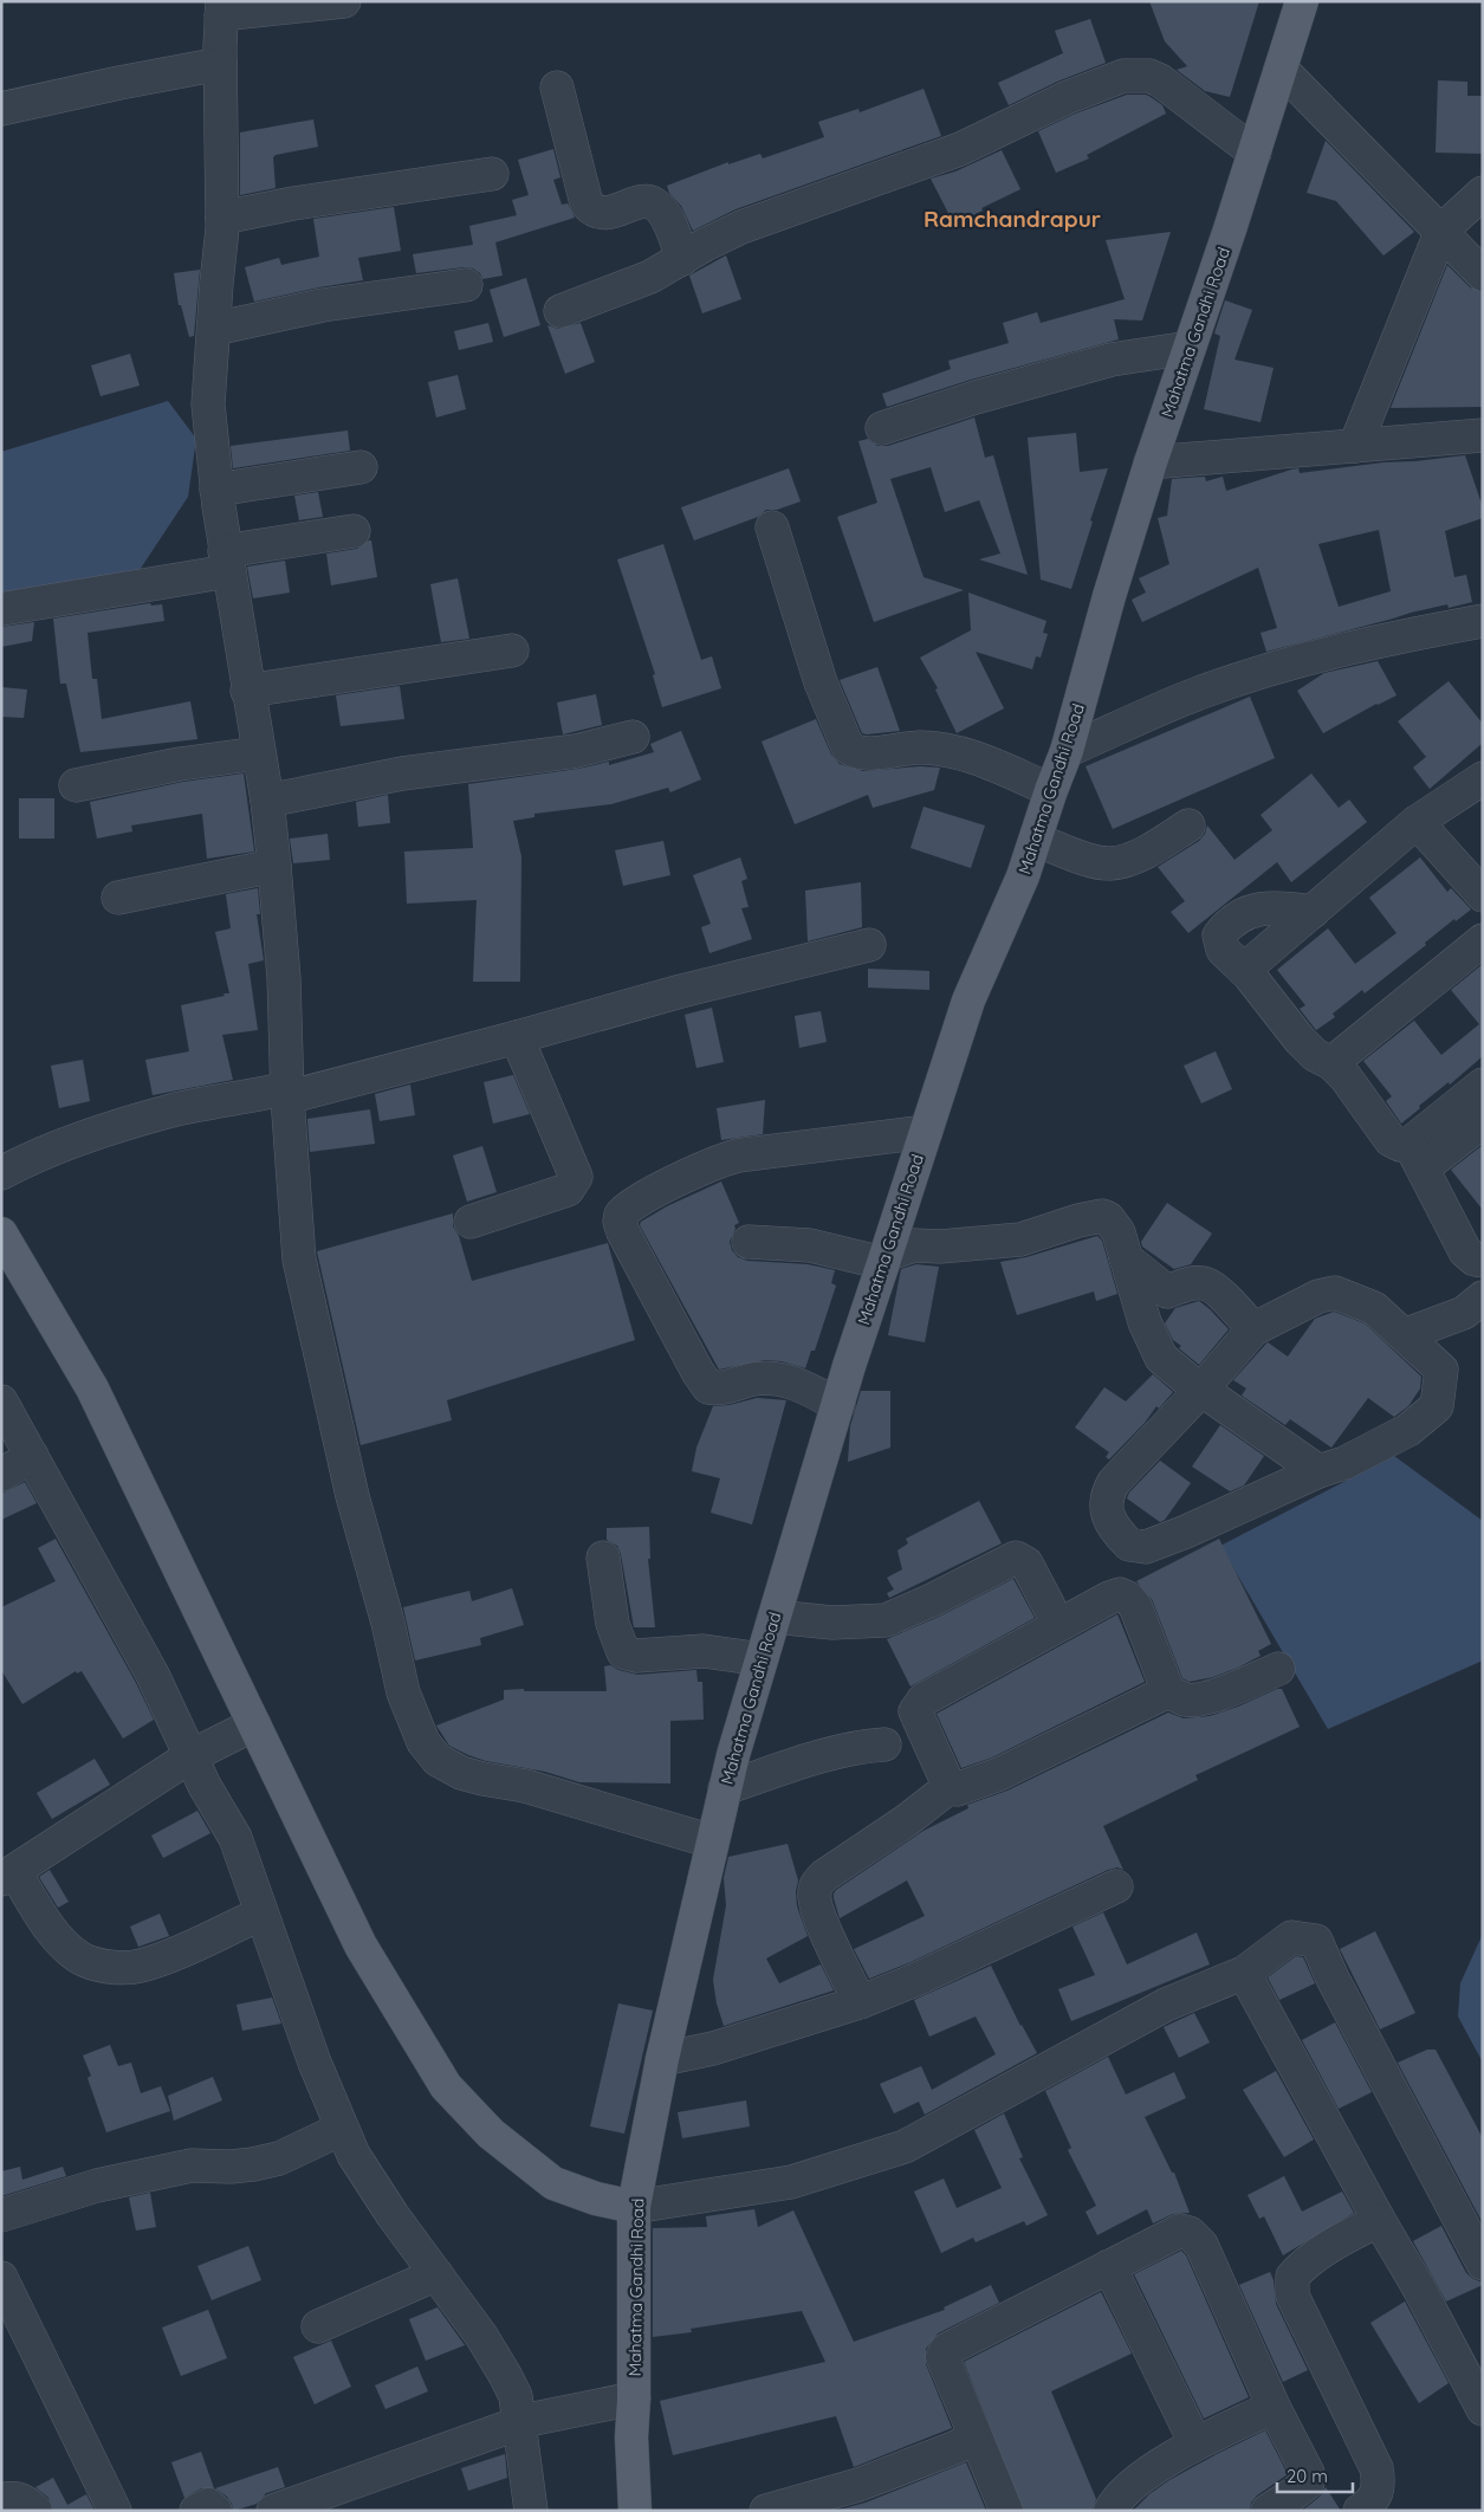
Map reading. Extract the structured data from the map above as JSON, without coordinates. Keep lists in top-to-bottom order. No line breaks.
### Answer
{"streets":{"main road":["Mahatma Gandhi Road"]},"districts":["Ramchandrapur"],"scale_bar":"20 m"}
